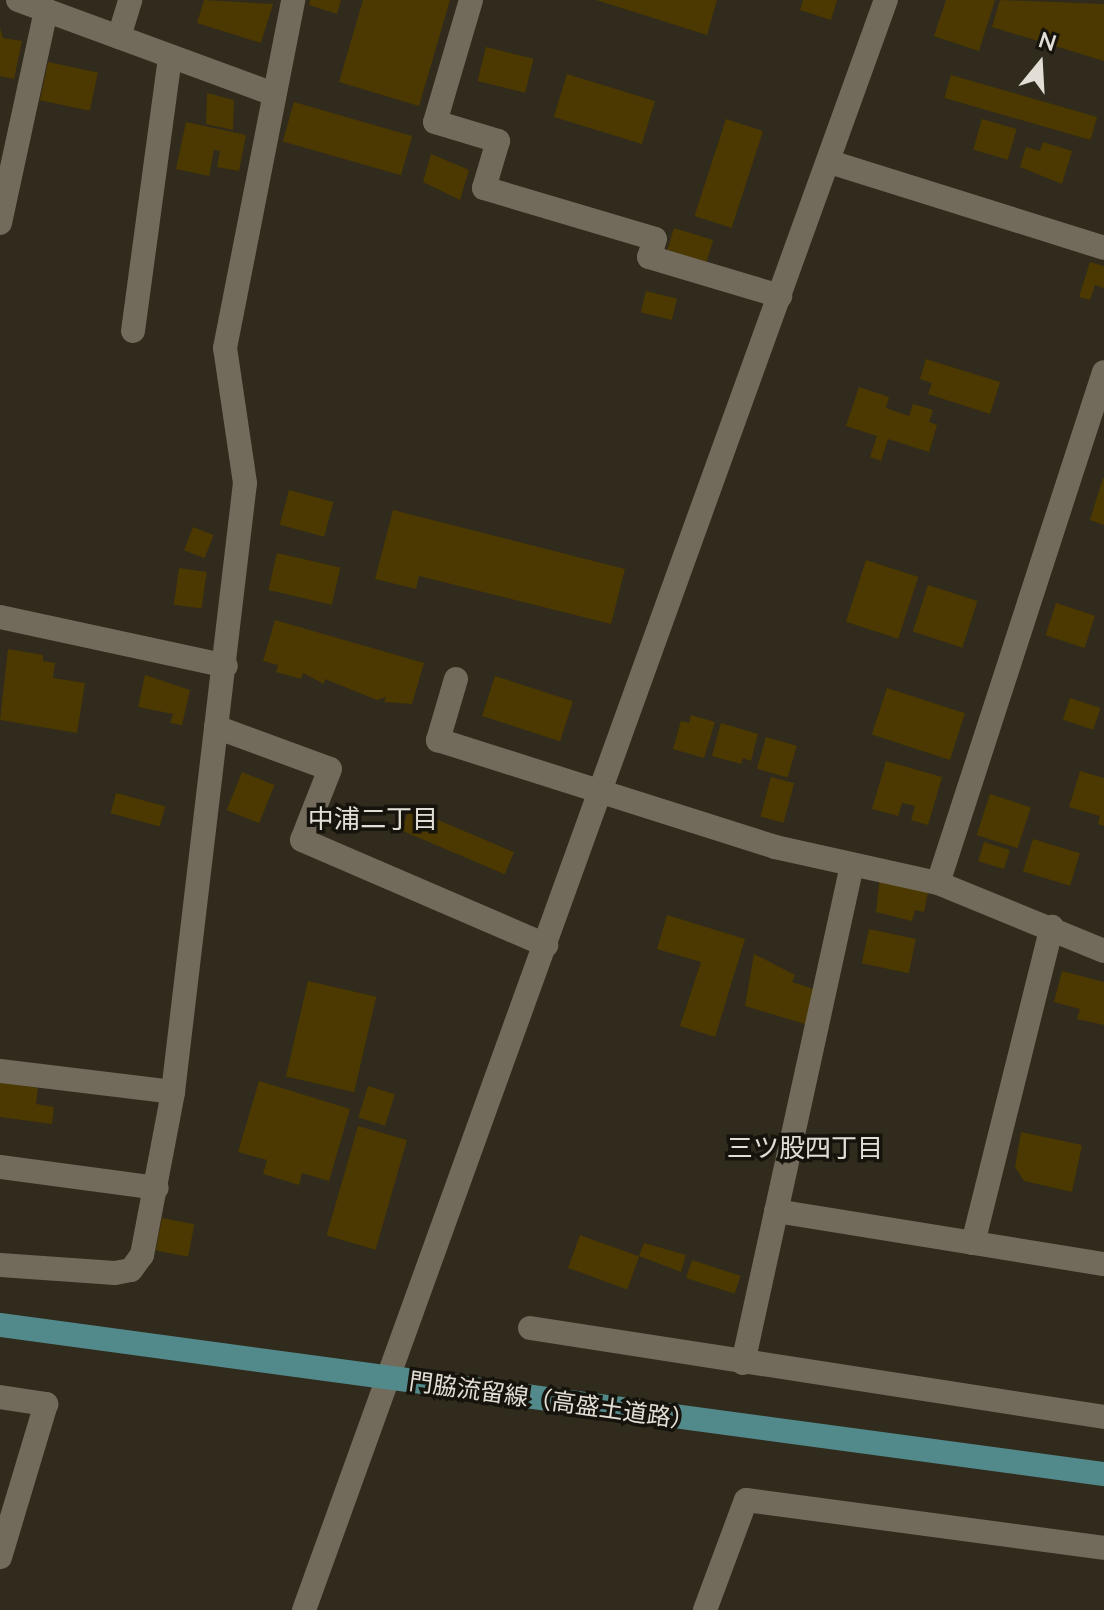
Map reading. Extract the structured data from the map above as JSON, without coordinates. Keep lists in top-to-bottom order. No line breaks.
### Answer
{"streets":{"main road":["門脇流留線（高盛土道路）"]},"districts":["中浦二丁目","三ツ股四丁目"],"north":"top"}
